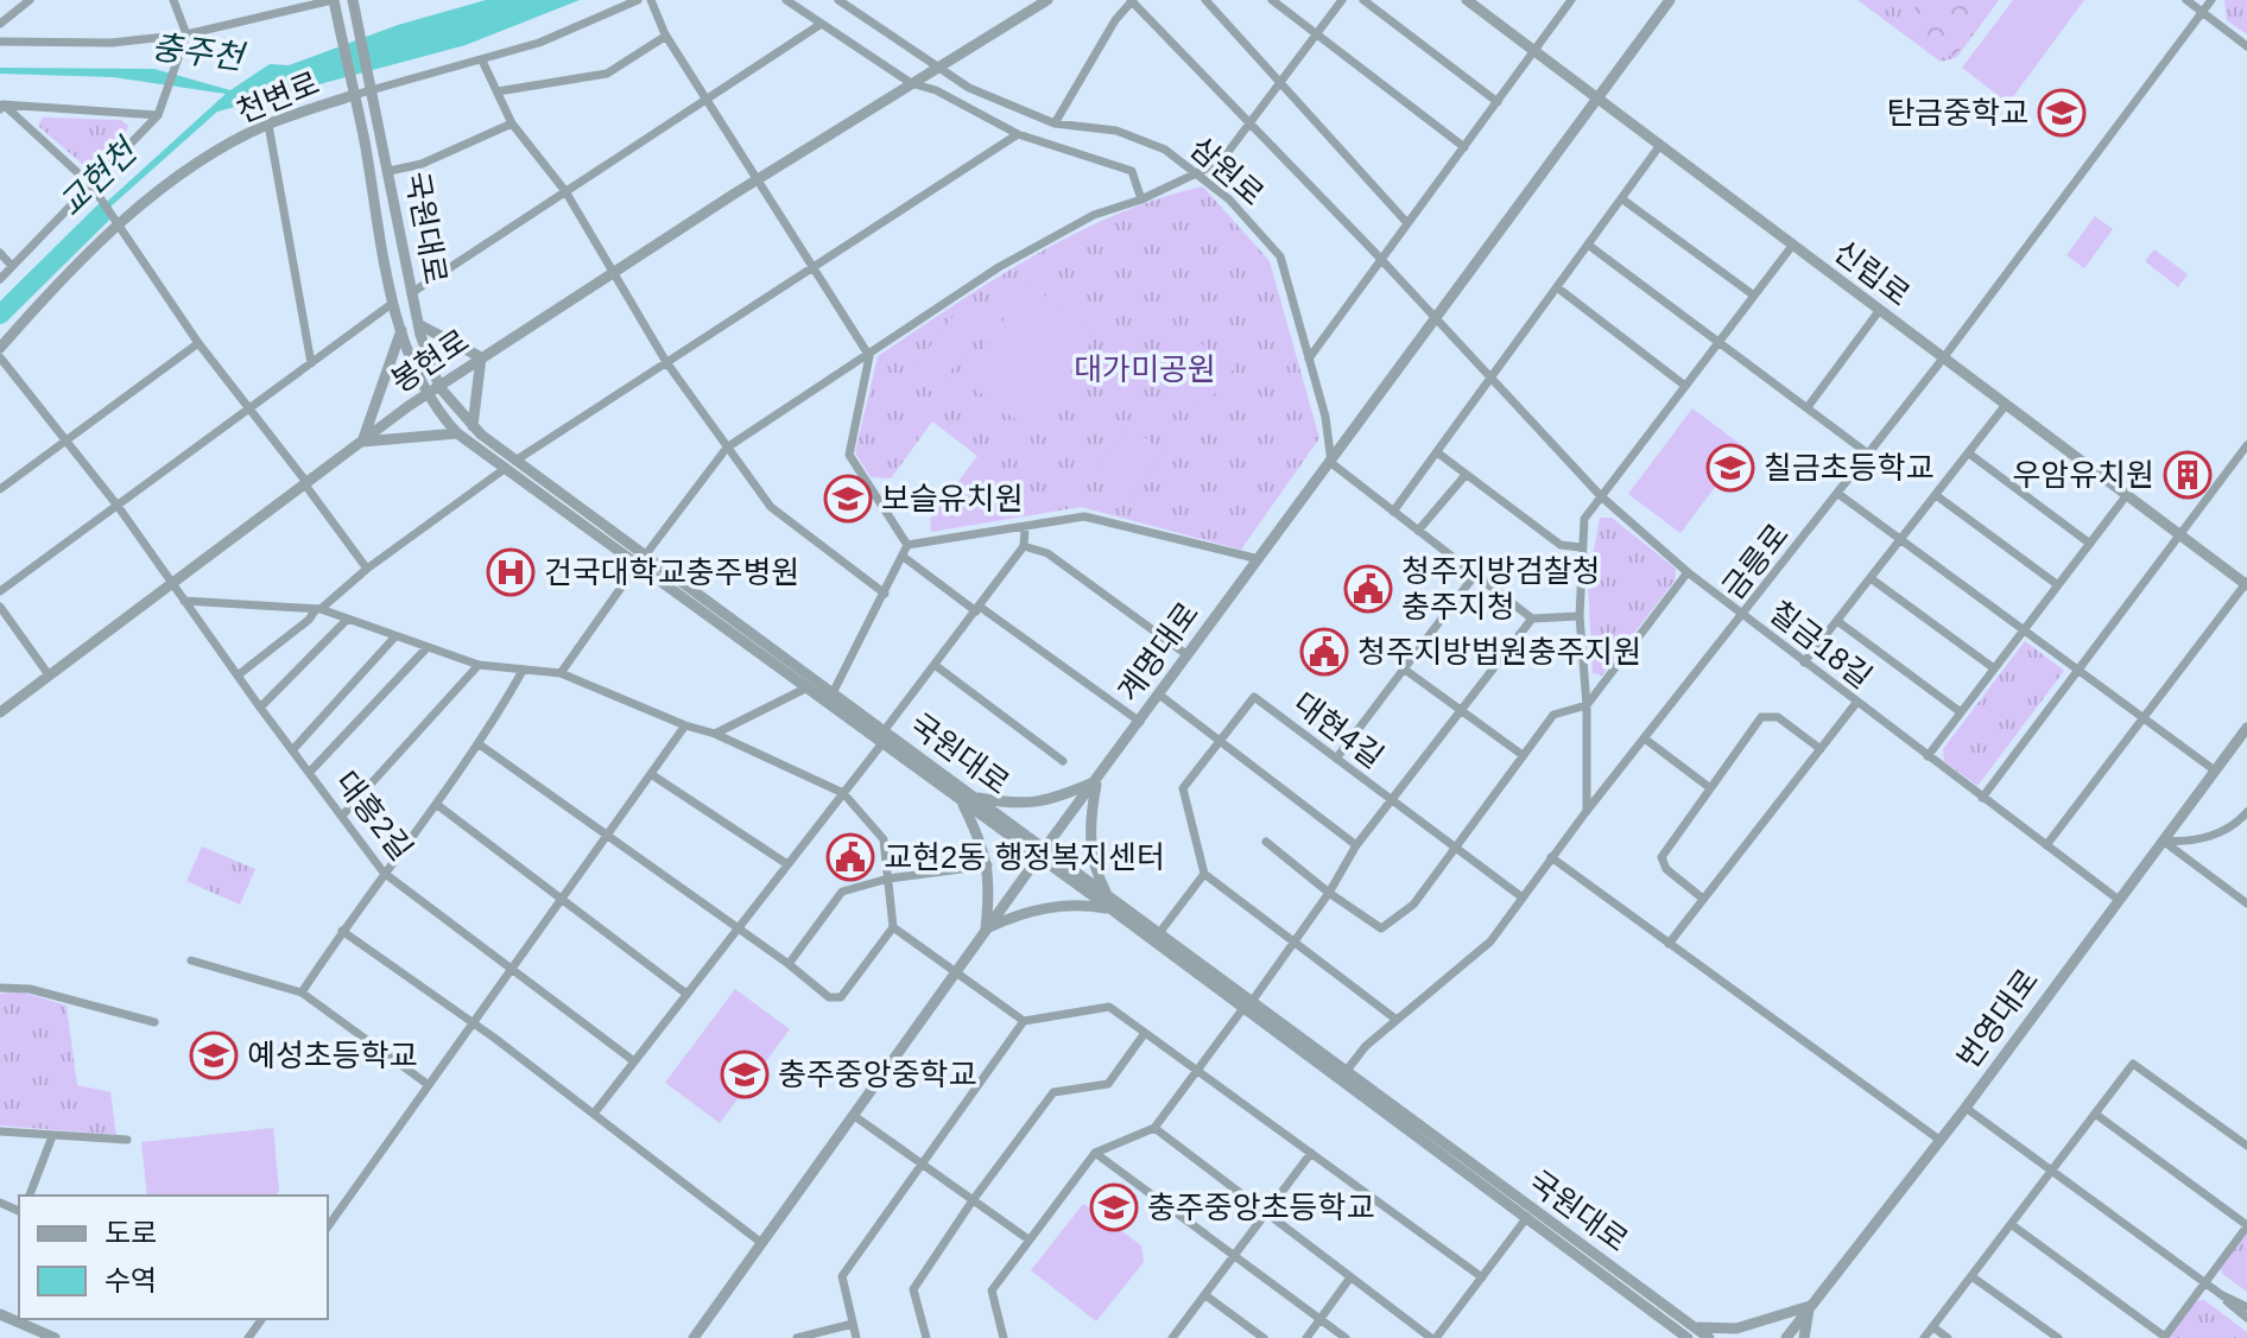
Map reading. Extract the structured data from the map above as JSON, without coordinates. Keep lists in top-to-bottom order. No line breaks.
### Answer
{"streets":{"street":["천변로","삼원로","국원대로","신립로","봉현로","금릉로","칠금18길","계명대로","대현4길","대흥2길","번영대로"]},"crossings":[["천변로","국원대로"],["삼원로","봉현로"],["삼원로","계명대로"],["국원대로","봉현로"],["국원대로","금릉로"],["국원대로","계명대로"],["신립로","금릉로"],["신립로","계명대로"],["봉현로","대흥2길"],["금릉로","칠금18길"],["금릉로","대현4길"],["칠금18길","계명대로"],["칠금18길","번영대로"]],"water":["충주천","교현천"],"parks":["대가미공원"],"places":{"school or university":["탄금중학교","칠금초등학교","보슬유치원","예성초등학교","충주중앙중학교","충주중앙초등학교"],"building":["우암유치원"],"hospital":["건국대학교충주병원"],"public building":["청주지방검찰청 충주지청","청주지방법원충주지원","교현2동 행정복지센터"]},"legend":["도로","수역"]}
